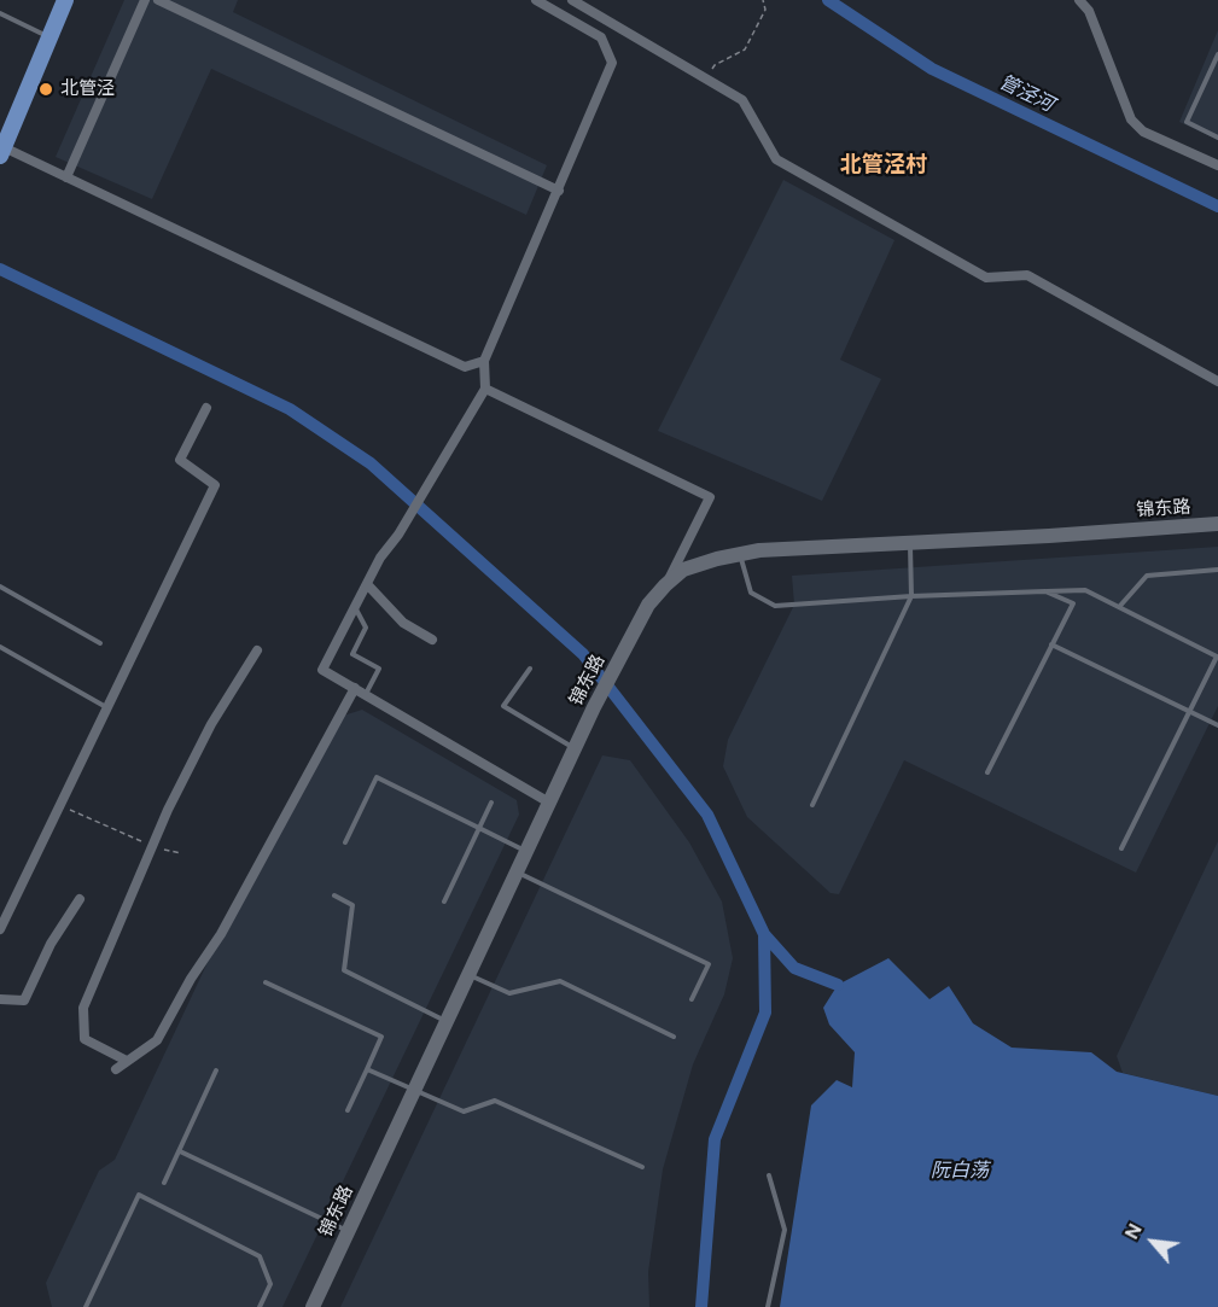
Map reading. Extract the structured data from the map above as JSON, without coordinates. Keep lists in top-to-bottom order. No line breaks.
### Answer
{"streets":{"main road":["锦东路"]},"districts":["北管泾村"],"water":["管泾河","阮白荡"],"places":["北管泾"],"north":"top left"}
